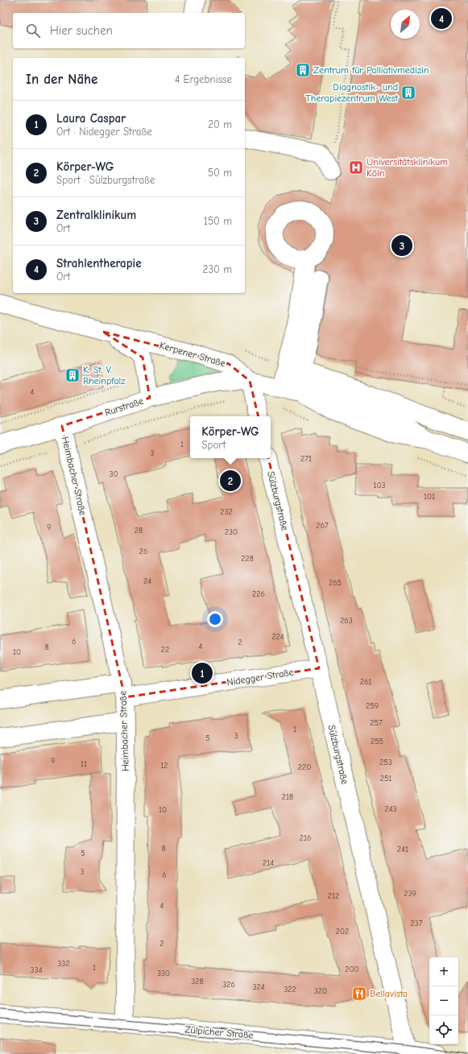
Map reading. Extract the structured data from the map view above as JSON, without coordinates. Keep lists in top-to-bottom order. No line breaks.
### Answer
{"streets":{"street":["Kerpener Straße","Rurstraße","Heimbacher Straße","Sülzburgstraße","Nidegger Straße","Zülpicher Straße"]},"crossings":[["Kerpener Straße","Rurstraße"],["Rurstraße","Heimbacher Straße"],["Heimbacher Straße","Nidegger Straße"],["Heimbacher Straße","Zülpicher Straße"],["Sülzburgstraße","Nidegger Straße"],["Sülzburgstraße","Zülpicher Straße"]],"places":{"building":["Zentrum für Palliativmedizin","Diagnostik- und Therapiezentrum West","K. St. V. Rheinpfalz"],"hospital":["Universitätsklinikum Köln"],"restaurant":["Bellavista"]},"house_numbers":["4","1","3","271","30","103","101","232","267","9","28","230","26","228","24","265","226","263","224","6","2","4","8","22","10","261","259","257","1","3","5","255","9","253","11","12","220","251","218","243","10","216","8","241","5","214","3","6","239","212","4","237","202","2","332","1","200","334","330","328","326","324","322","320"],"north":"top right","page":{"pins":["4","3","2","1"],"search":"Hier suchen","heading":["In der Nähe","4 Ergebnisse"],"list":[{"mark":"1","name":"Laura Caspar","note":"Ort · Nidegger Straße","value":"20 m"},{"mark":"2","name":"Körper-WG","note":"Sport · Sülzburgstraße","value":"50 m"},{"mark":"3","name":"Zentralklinikum","note":"Ort","value":"150 m"},{"mark":"4","name":"Strahlentherapie","note":"Ort","value":"230 m"}],"popup":["Körper-WG","Sport"],"map_buttons":["+","−"]}}
